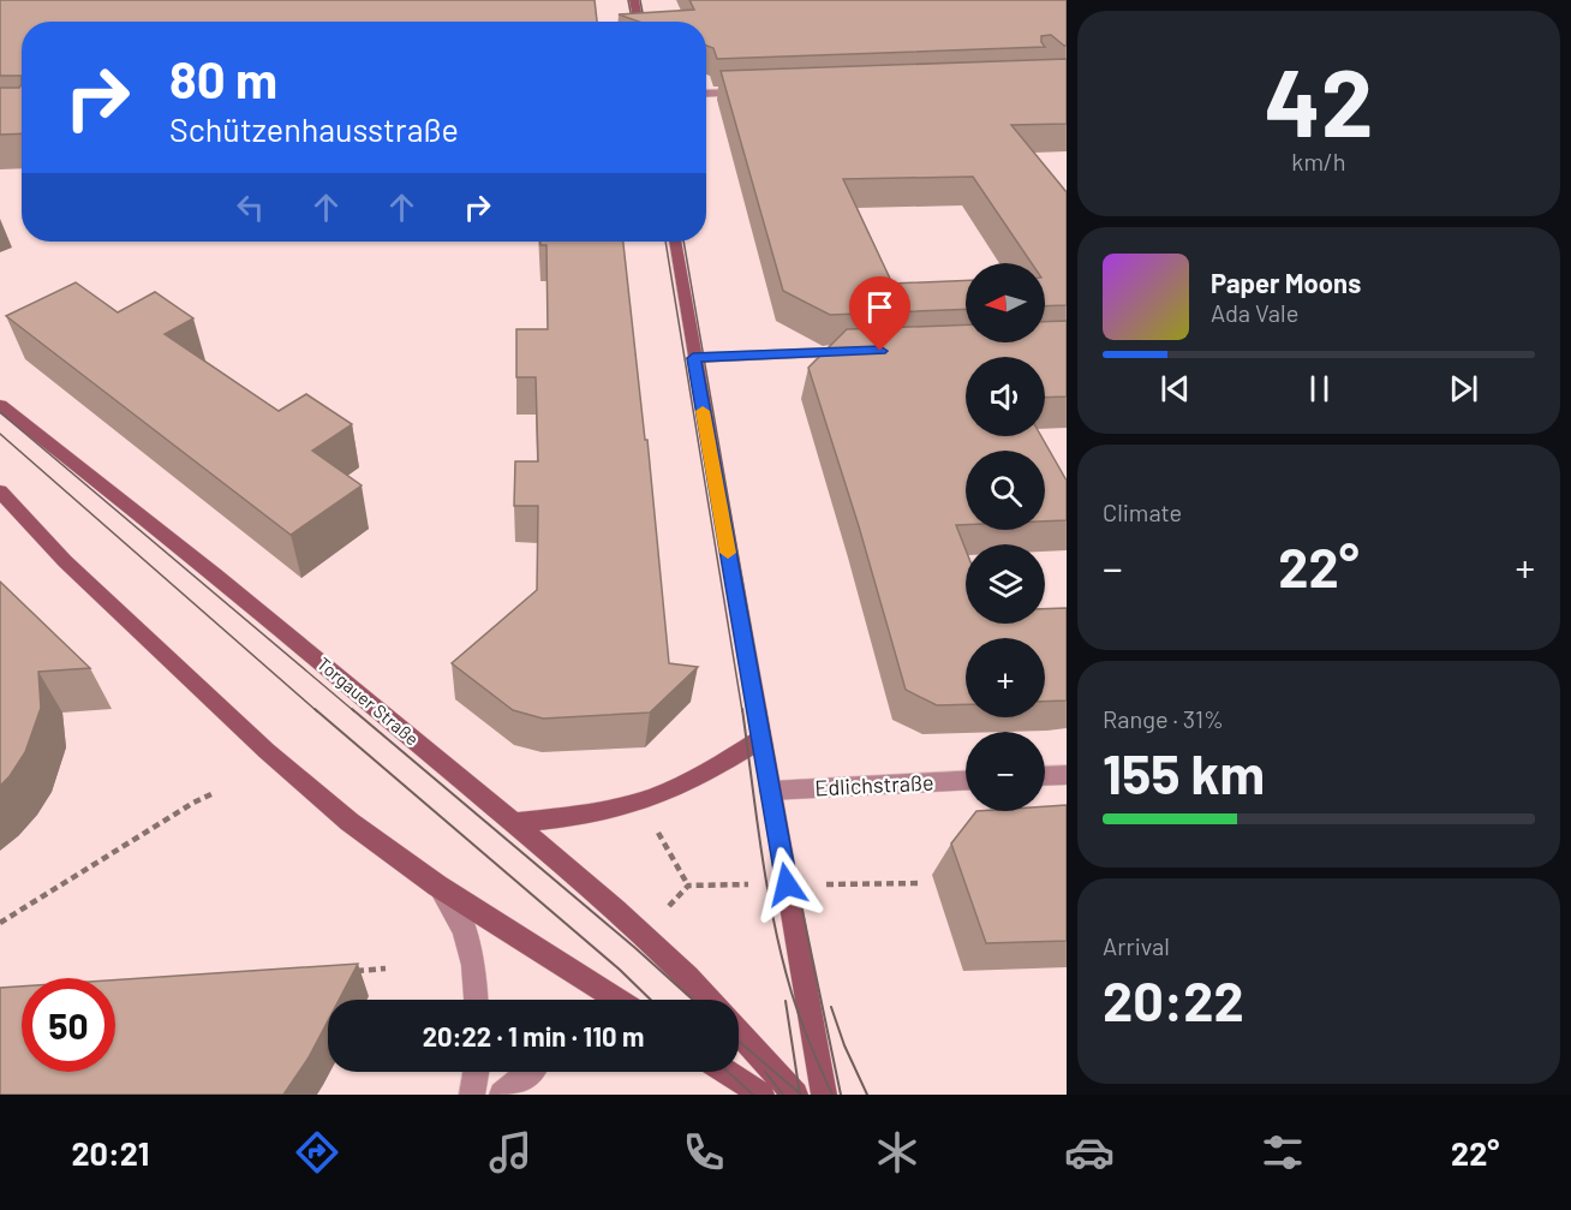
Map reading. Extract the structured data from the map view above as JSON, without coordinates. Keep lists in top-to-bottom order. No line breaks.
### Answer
{"streets":{"main road":["Torgauer Straße"],"street":["Edlichstraße"]},"north":"left","page":{"tile":[["42","km/h"],"Climate",["Range · 31%","155 km"],["Arrival","20:22"]],"turn":["80 m","Schützenhausstraße"],"song":["Paper Moons","Ada Vale"],"map_buttons":["+","−"],"heat":["−","22°","+"],"limit":"50","trip":"20:22 · 1 min · 110 m","tabs":["20:21","22°"]}}
